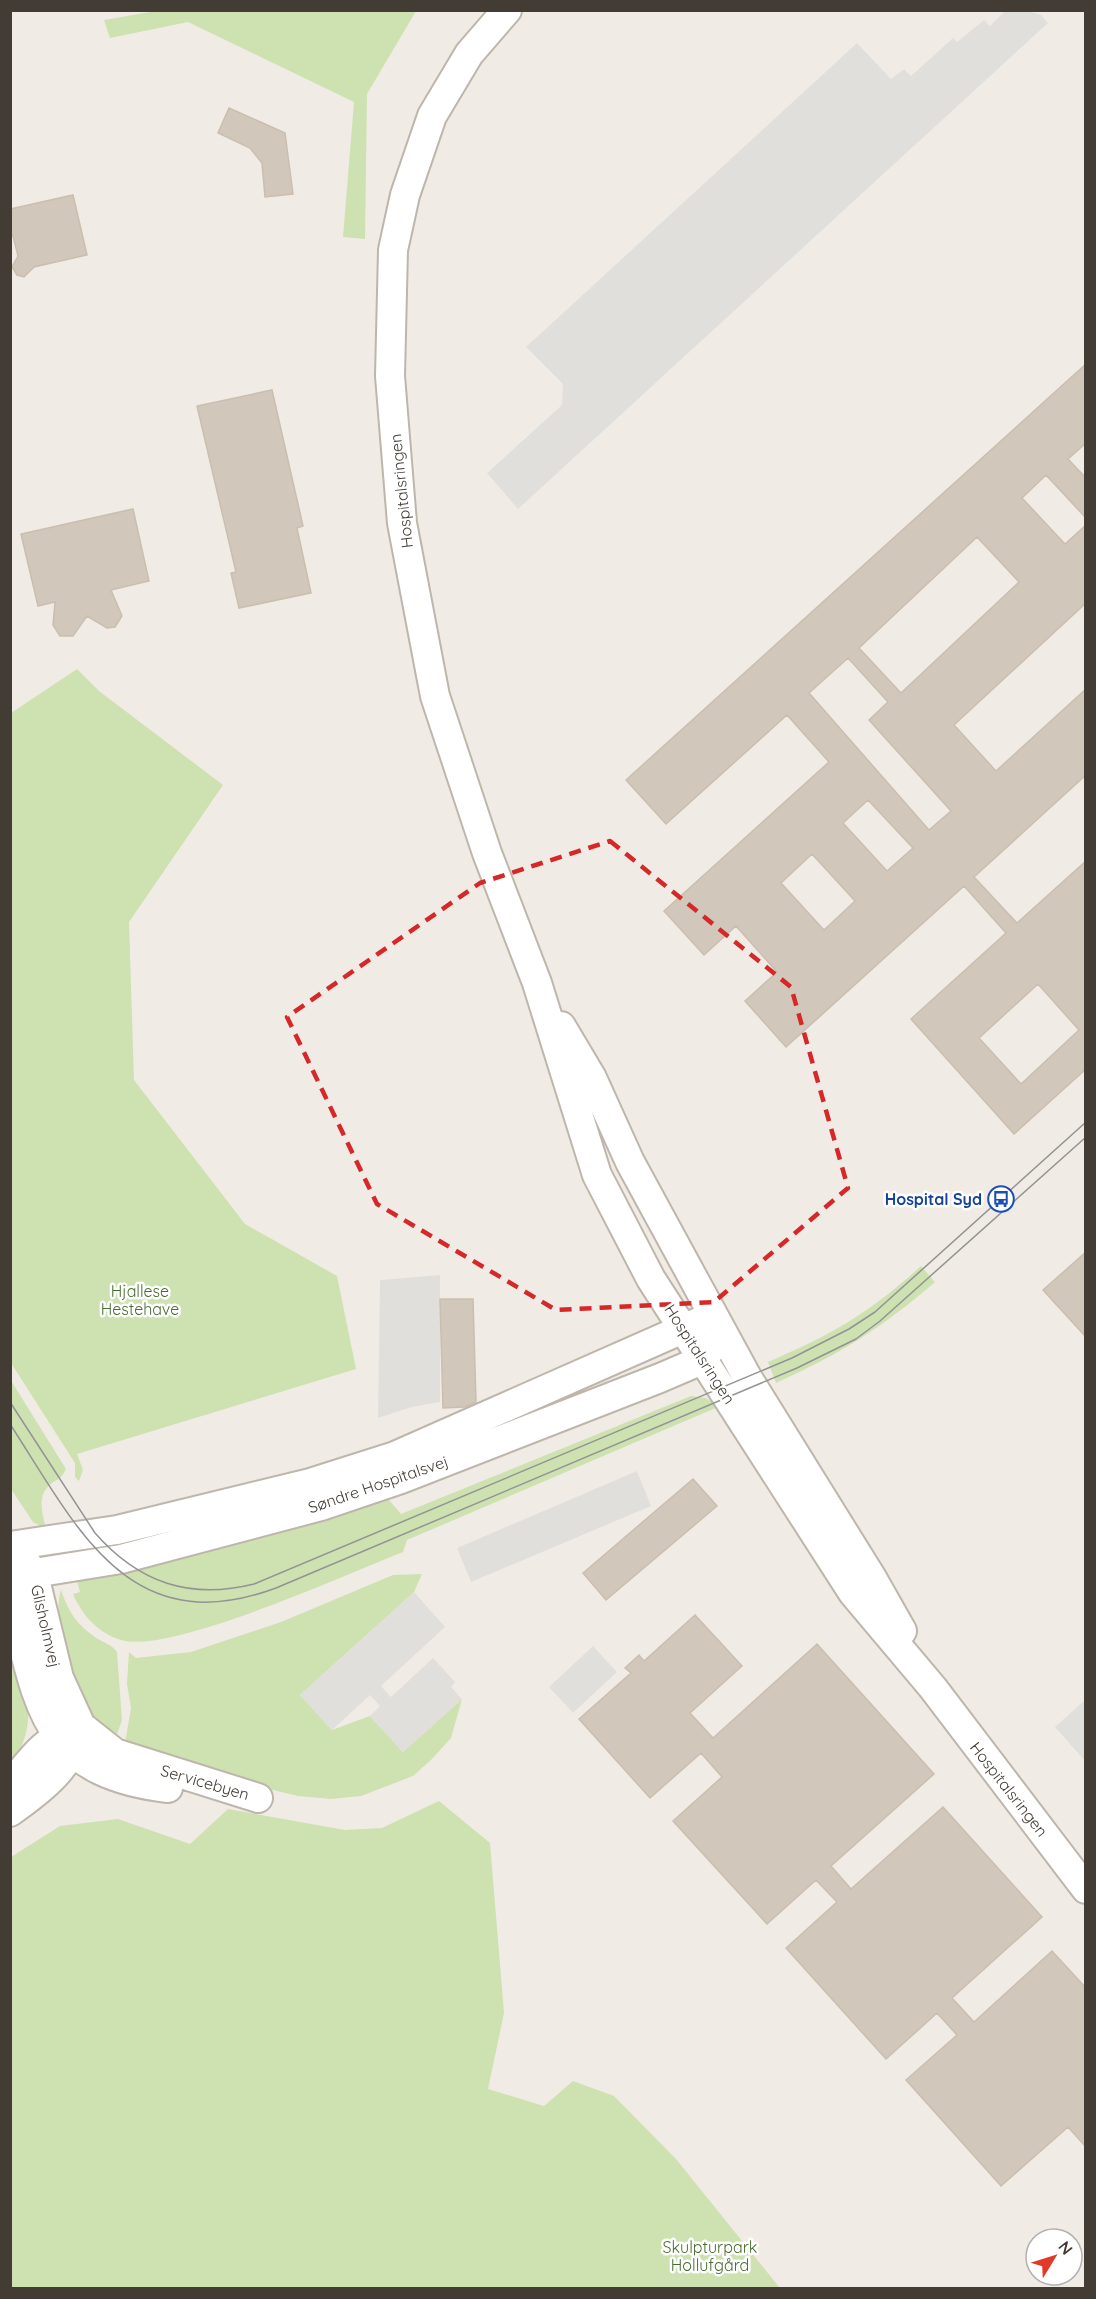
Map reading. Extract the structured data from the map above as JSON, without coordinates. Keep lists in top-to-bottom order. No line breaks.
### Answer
{"streets":{"street":["Hospitalsringen","Søndre Hospitalsvej","Glisholmvej","Servicebyen"]},"crossings":[["Hospitalsringen","Søndre Hospitalsvej"],["Søndre Hospitalsvej","Glisholmvej"],["Glisholmvej","Servicebyen"]],"parks":["Hjallese Hestehave","Skulpturpark Hollufgård"],"places":{"bus stop":["Hospital Syd"]},"north":"top right"}
